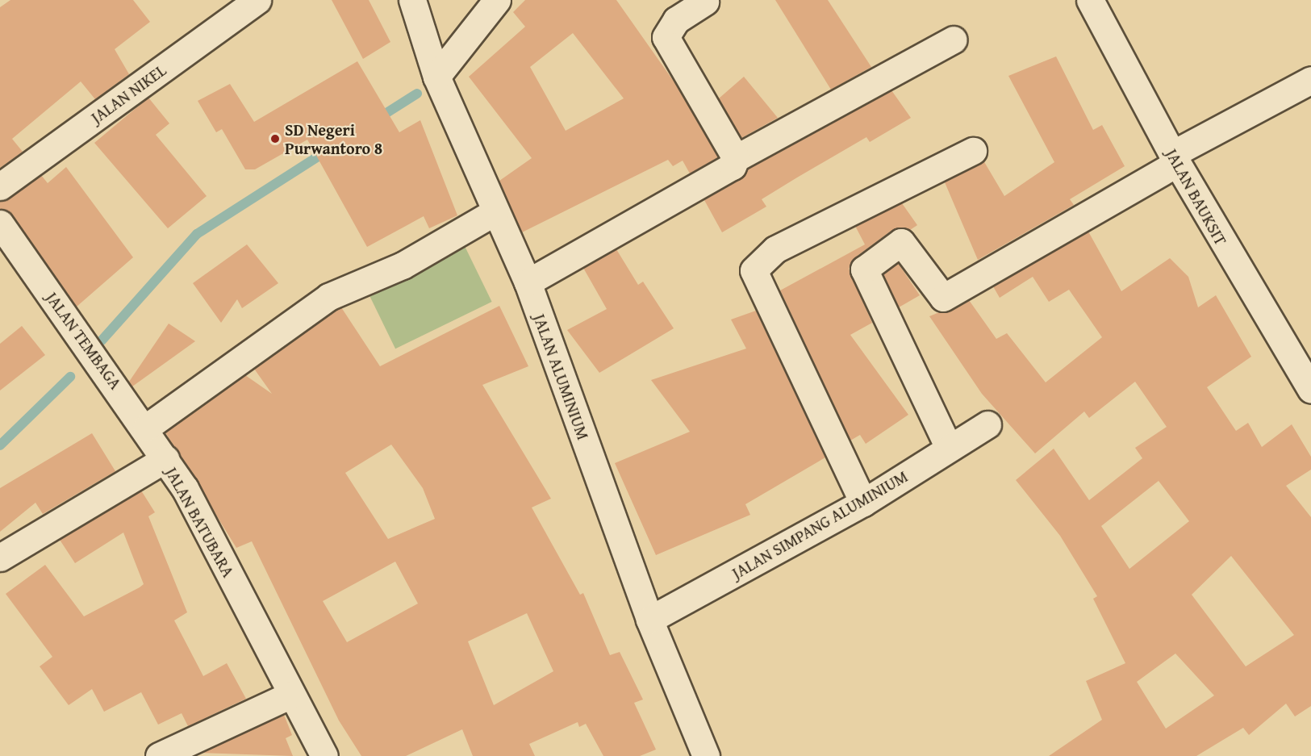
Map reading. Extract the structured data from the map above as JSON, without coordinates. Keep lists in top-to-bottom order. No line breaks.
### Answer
{"streets":{"street":["JALAN NIKEL","JALAN BAUKSIT","JALAN TEMBAGA","JALAN ALUMINIUM","JALAN BATUBARA","JALAN SIMPANG ALUMINIUM"]},"crossings":[["JALAN TEMBAGA","JALAN BATUBARA"],["JALAN ALUMINIUM","JALAN SIMPANG ALUMINIUM"]],"places":["SD Negeri Purwantoro 8"]}
